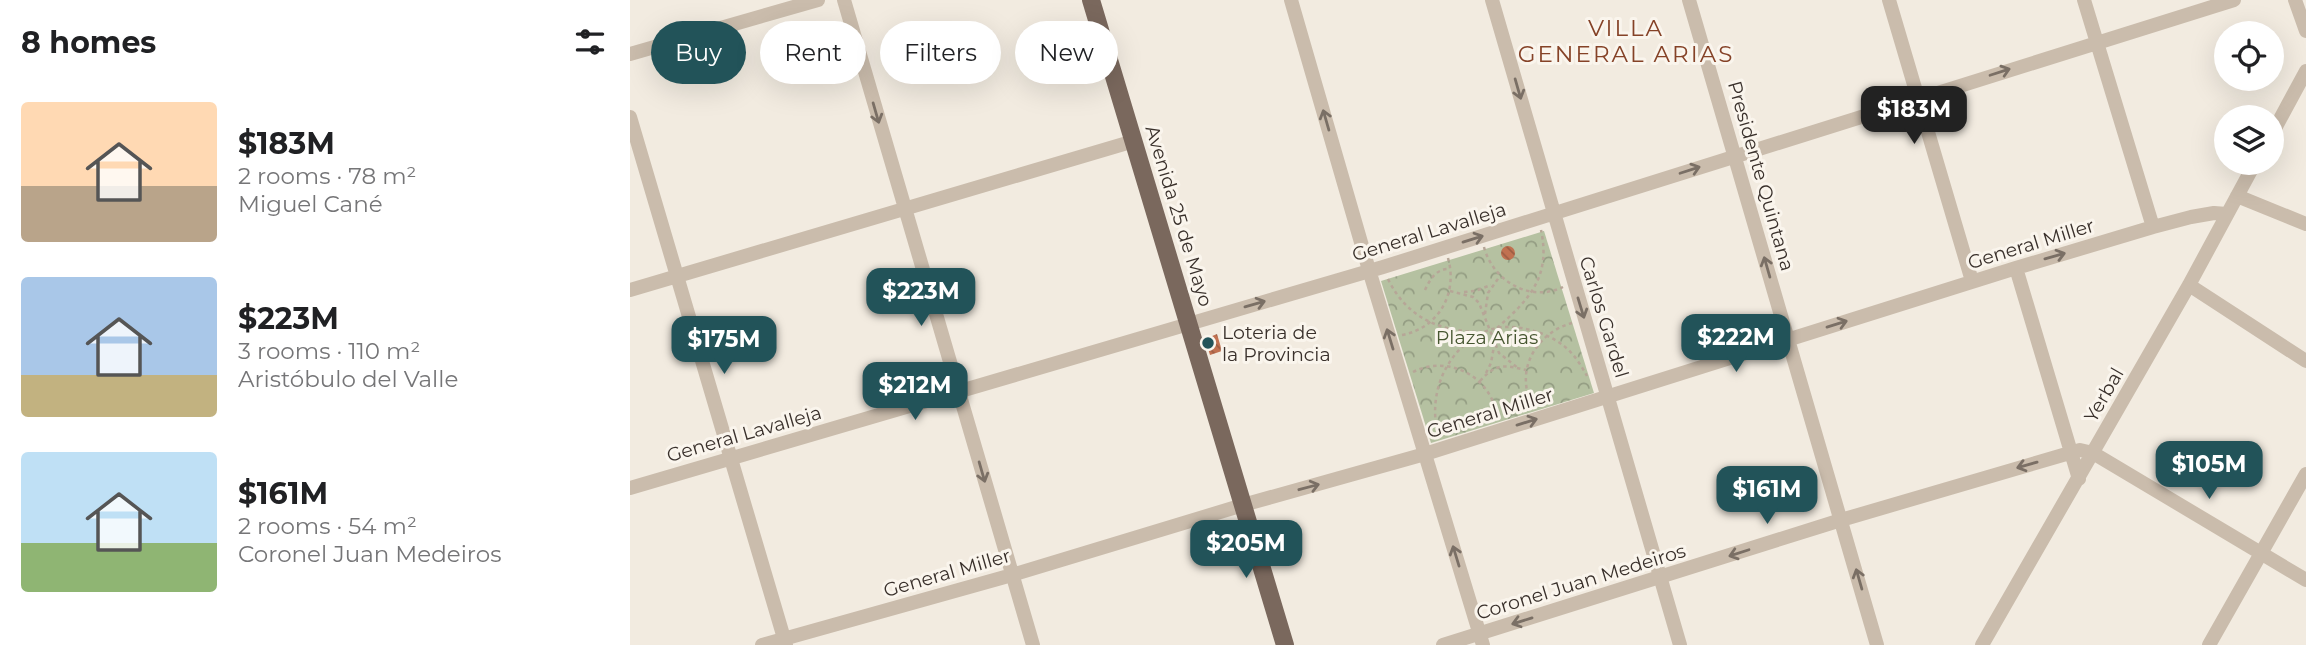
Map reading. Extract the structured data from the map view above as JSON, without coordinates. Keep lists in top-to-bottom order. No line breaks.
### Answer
{"streets":{"main road":["Avenida 25 de Mayo"],"street":["Presidente Quintana","General Lavalleja","General Miller","Carlos Gardel","Yerbal","Coronel Juan Medeiros"]},"crossings":[["Presidente Quintana","General Lavalleja"],["Presidente Quintana","General Miller"],["Presidente Quintana","Coronel Juan Medeiros"],["Avenida 25 de Mayo","General Lavalleja"],["Avenida 25 de Mayo","General Miller"],["General Lavalleja","Carlos Gardel"],["General Miller","Carlos Gardel"],["General Miller","Yerbal"],["Carlos Gardel","Coronel Juan Medeiros"],["Yerbal","Coronel Juan Medeiros"]],"one_way":["Presidente Quintana","General Lavalleja","General Miller","Carlos Gardel","Coronel Juan Medeiros"],"districts":["VILLA GENERAL ARIAS"],"parks":["Plaza Arias"],"places":["Loteria de la Provincia"],"page":{"heading":"8 homes","chip":["Buy","Rent","Filters","New"],"list":[{"name":"$183M","note":"2 rooms · 78 m² · Miguel Cané"},{"name":"$223M","note":"3 rooms · 110 m² · Aristóbulo del Valle"},{"name":"$161M","note":"2 rooms · 54 m² · Coronel Juan Medeiros"}],"price":["$183M","$223M","$222M","$175M","$212M","$105M","$161M","$205M"]}}
